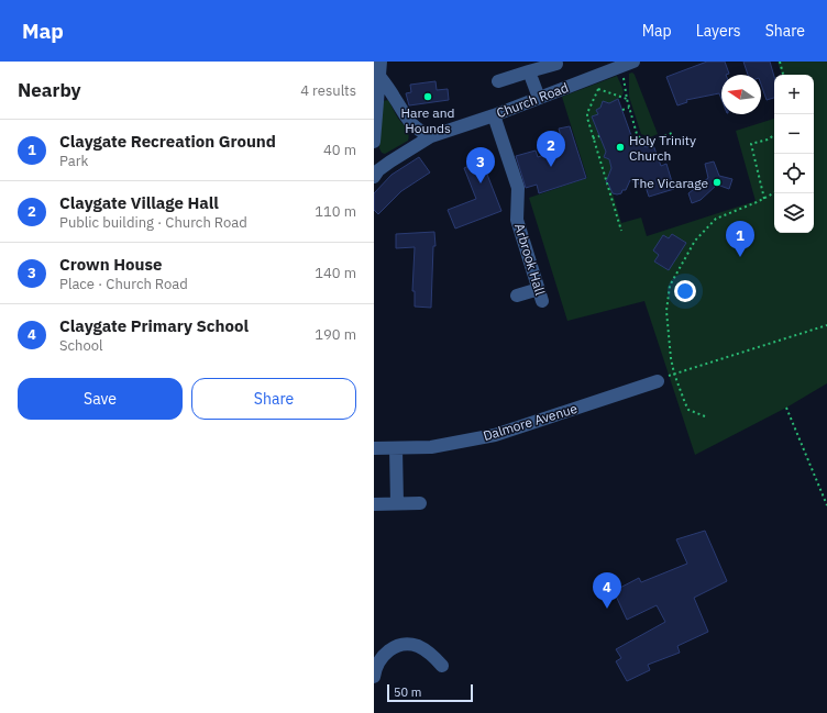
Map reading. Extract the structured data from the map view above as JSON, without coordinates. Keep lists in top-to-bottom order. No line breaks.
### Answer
{"streets":{"street":["Church Road","Arbrook Hall","Dalmore Avenue"]},"crossings":[["Church Road","Arbrook Hall"]],"places":["Hare and Hounds","Holy Trinity Church","The Vicarage"],"scale_bar":"50 m","north":"left","page":{"header":"Map","nav":["Map","Layers","Share"],"heading":["Nearby","4 results"],"map_buttons":["+","−"],"list":[{"mark":"1","name":"Claygate Recreation Ground","note":"Park","value":"40 m"},{"mark":"2","name":"Claygate Village Hall","note":"Public building · Church Road","value":"110 m"},{"mark":"3","name":"Crown House","note":"Place · Church Road","value":"140 m"},{"mark":"4","name":"Claygate Primary School","note":"School","value":"190 m"}],"pins":["2","3","1","4"],"buttons":["Save","Share"],"scale":"50 m"}}
